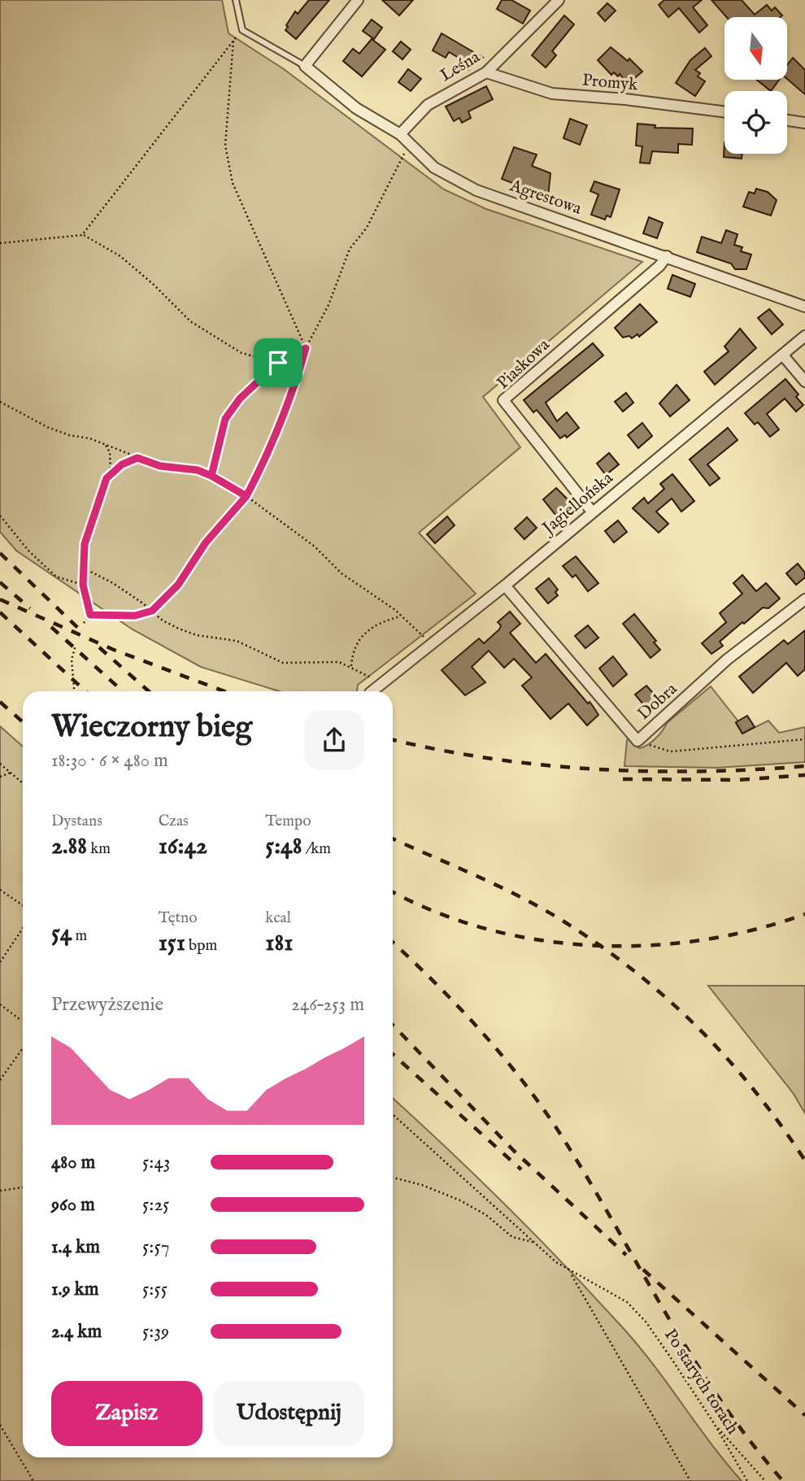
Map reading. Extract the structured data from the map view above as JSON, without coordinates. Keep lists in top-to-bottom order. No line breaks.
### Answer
{"streets":{"street":["Leśna","Promyk","Agrestowa","Piaskowa","Jagiellońska","Dobra"],"path":["Po starych torach"]},"crossings":[["Leśna","Promyk"],["Leśna","Agrestowa"],["Agrestowa","Piaskowa"],["Piaskowa","Jagiellońska"],["Jagiellońska","Dobra"]],"north":"bottom","page":{"heading":["Wieczorny bieg","18:30 · 6 × 480 m"],"stats":[["Dystans","2.88 km"],["Czas","16:42"],["Tempo","5:48 /km"],["54 m"],["Tętno","151 bpm"],["kcal","181"]],"chart":["Przewyższenie","246–253 m"],"list":[{"name":"480 m","note":"5:43"},{"name":"960 m","note":"5:25"},{"name":"1.4 km","note":"5:57"},{"name":"1.9 km","note":"5:55"},{"name":"2.4 km","note":"5:39"}],"buttons":["Zapisz","Udostępnij"]}}
